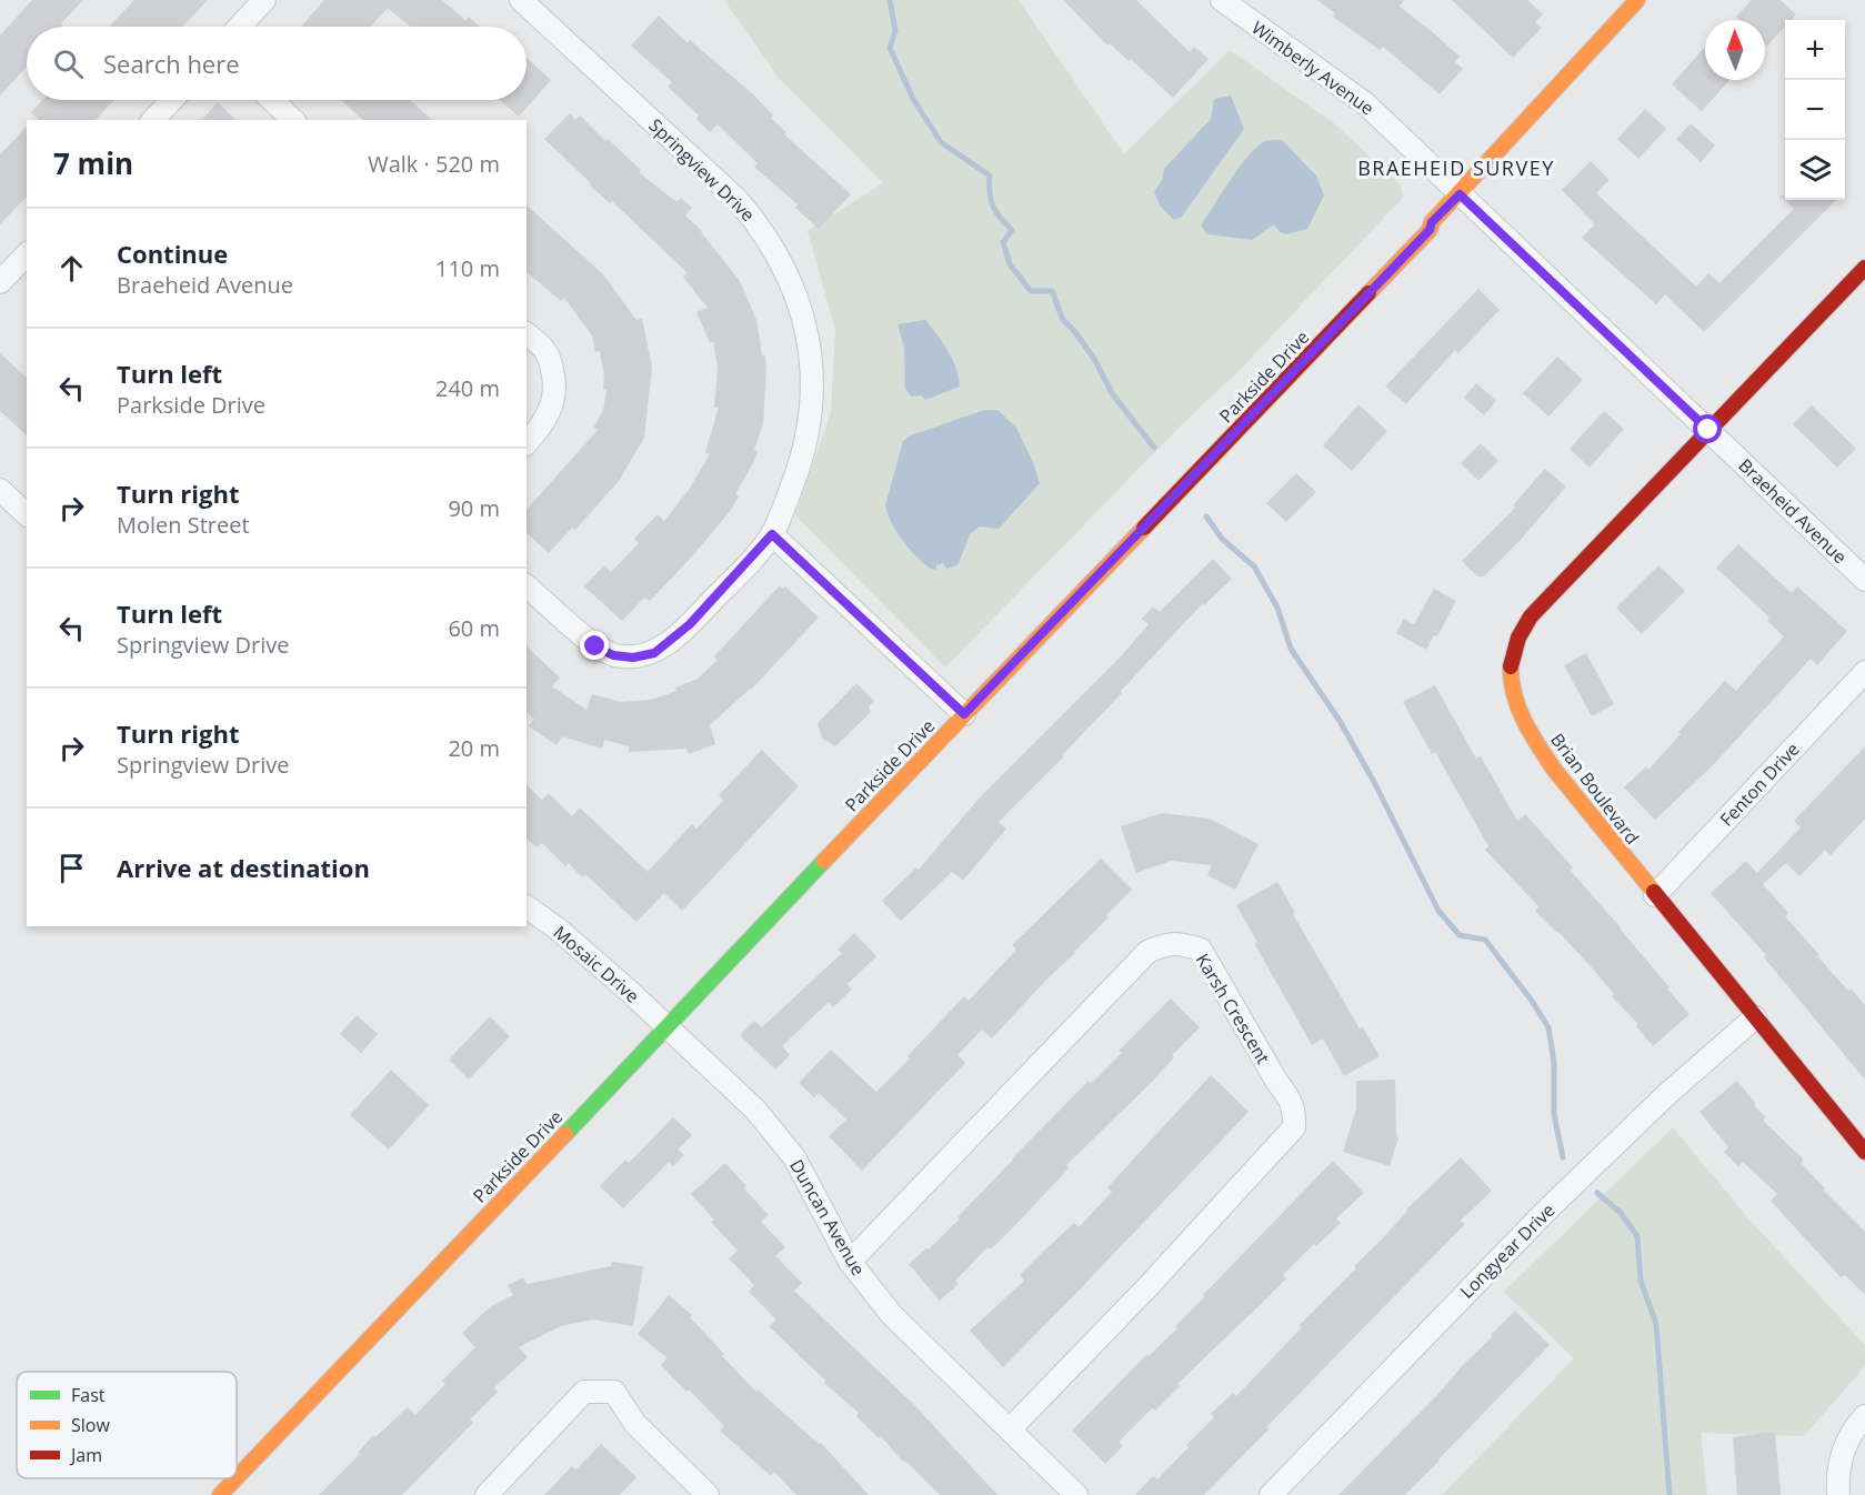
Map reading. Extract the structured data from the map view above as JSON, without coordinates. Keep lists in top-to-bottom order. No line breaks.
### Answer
{"streets":{"main road":["Parkside Drive","Brian Boulevard"],"street":["Wimberly Avenue","Springview Drive","Braeheid Avenue","Fenton Drive","Mosaic Drive","Karsh Crescent","Duncan Avenue","Longyear Drive"]},"crossings":[["Wimberly Avenue","Parkside Drive"],["Wimberly Avenue","Braeheid Avenue"],["Parkside Drive","Braeheid Avenue"],["Parkside Drive","Mosaic Drive"],["Parkside Drive","Duncan Avenue"],["Braeheid Avenue","Brian Boulevard"],["Fenton Drive","Brian Boulevard"],["Brian Boulevard","Longyear Drive"],["Mosaic Drive","Duncan Avenue"],["Karsh Crescent","Duncan Avenue"]],"districts":["BRAEHEID SURVEY"],"legend":["Fast","Slow","Jam"],"north":"top","page":{"map_buttons":["+","−"],"search":"Search here","heading":["7 min","Walk · 520 m"],"list":[["Continue","Braeheid Avenue","110 m"],["Turn left","Parkside Drive","240 m"],["Turn right","Molen Street","90 m"],["Turn left","Springview Drive","60 m"],["Turn right","Springview Drive","20 m"],"Arrive at destination"]}}
